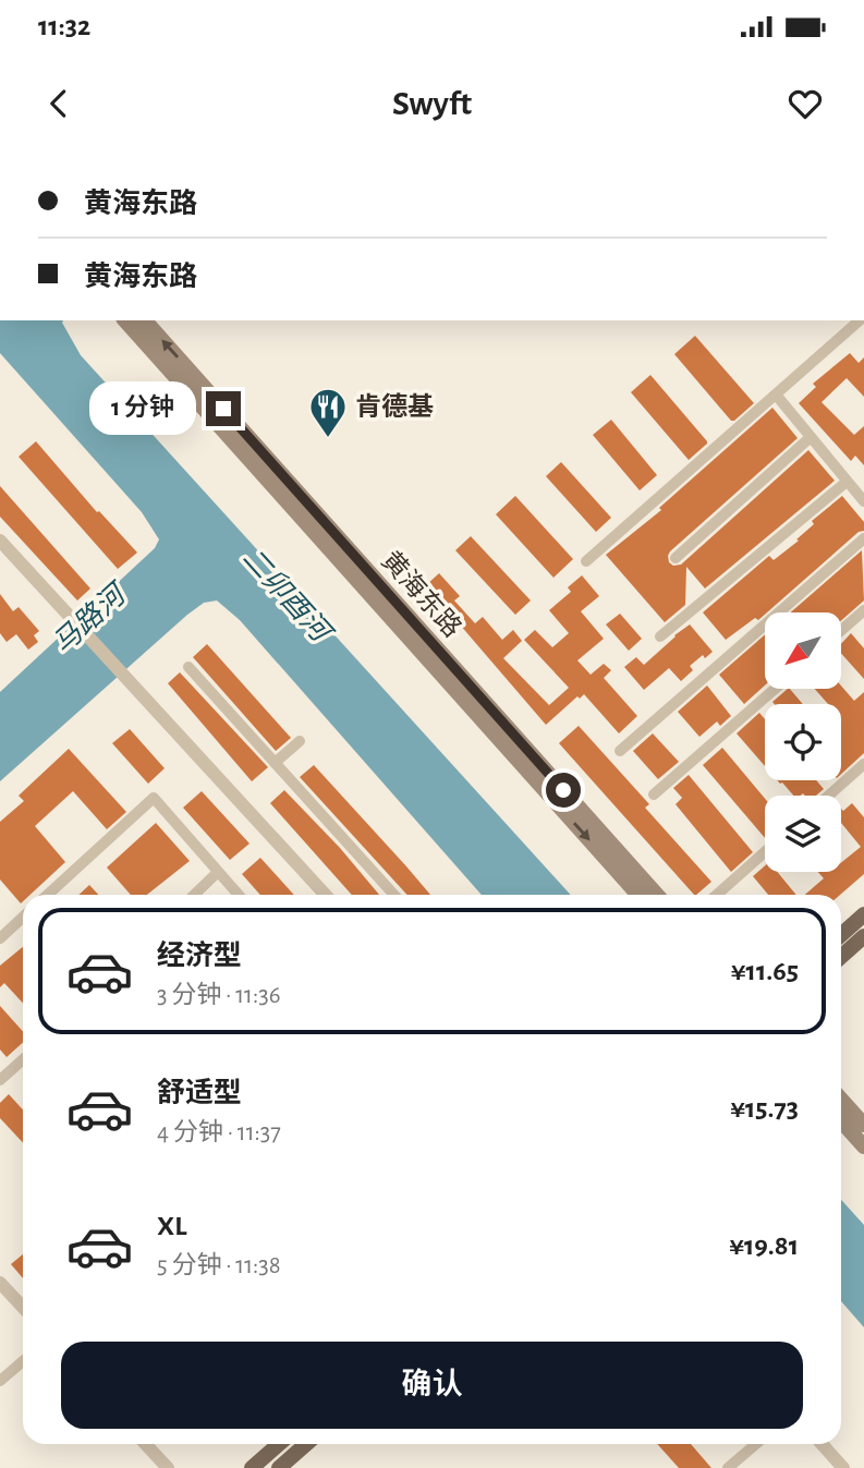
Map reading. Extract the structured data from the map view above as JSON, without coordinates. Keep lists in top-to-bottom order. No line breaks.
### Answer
{"streets":{"main road":["黄海东路"]},"water":["二卯酉河","马路河"],"places":{"restaurant":["肯德基"]},"north":"bottom left","page":{"status":"11:32","header":"Swyft","banner":["黄海东路","黄海东路"],"bubble":"1 分钟","list":[{"name":"经济型","note":"3 分钟 · 11:36","value":"¥11.65"},{"name":"舒适型","note":"4 分钟 · 11:37","value":"¥15.73"},{"name":"XL","note":"5 分钟 · 11:38","value":"¥19.81"}],"buttons":"确认"}}
